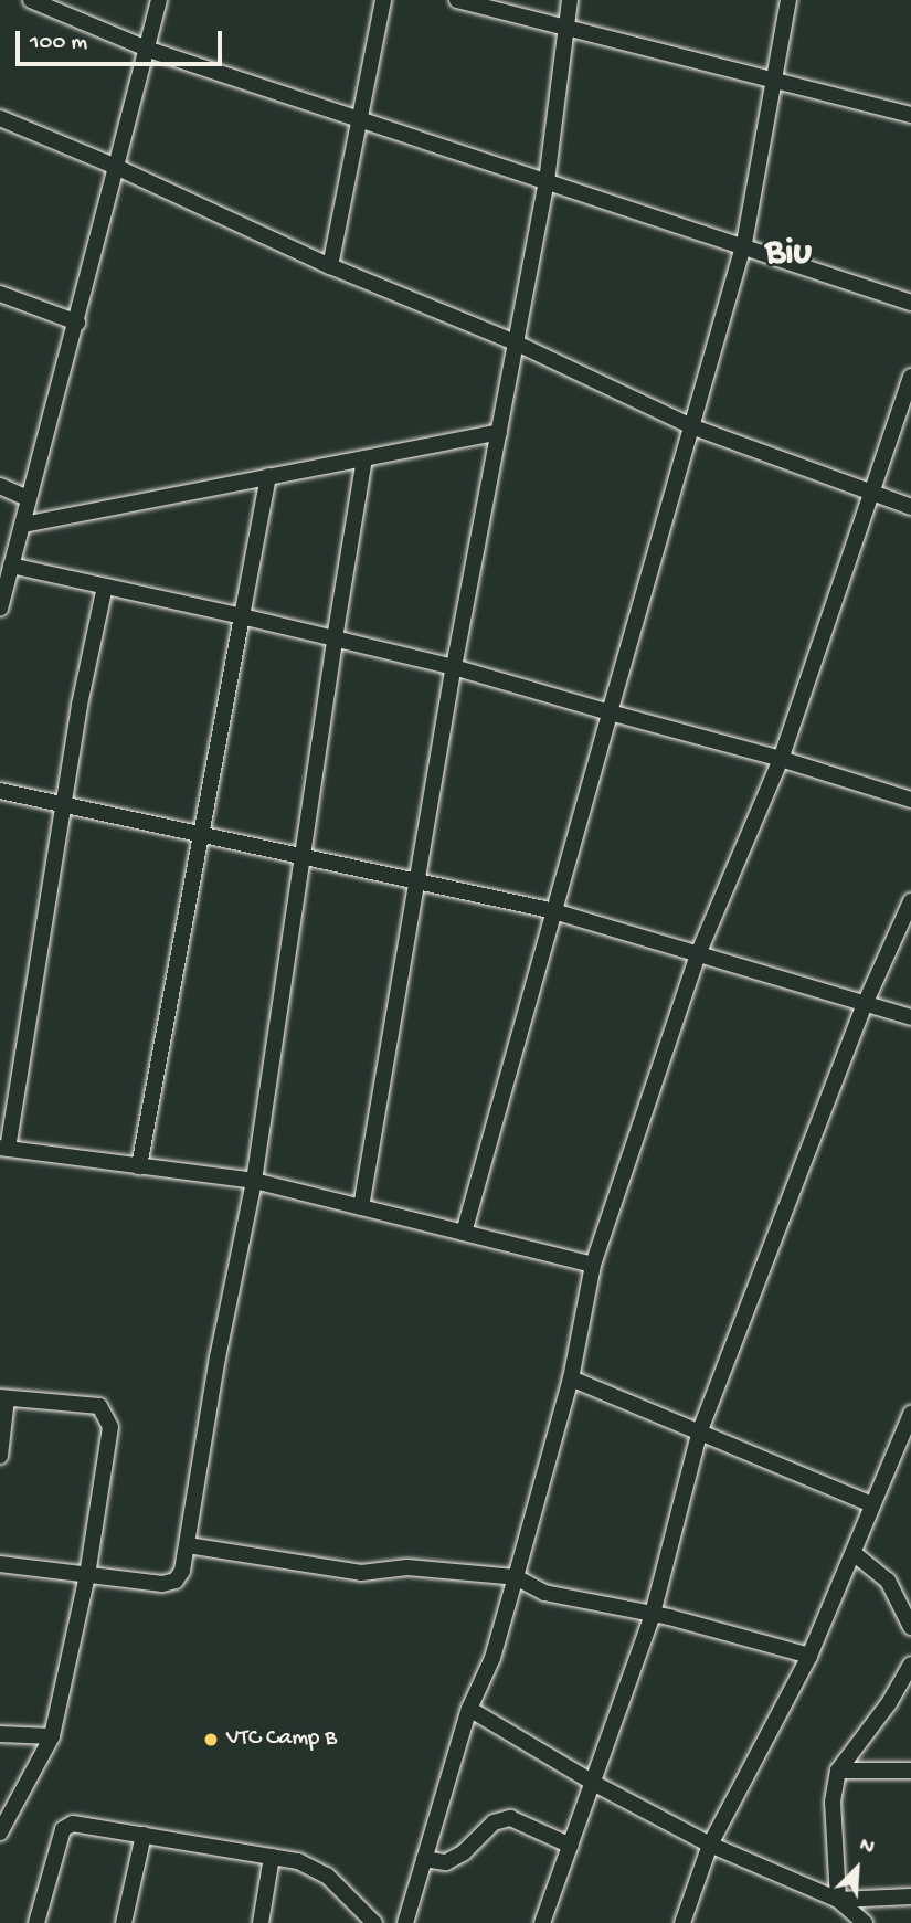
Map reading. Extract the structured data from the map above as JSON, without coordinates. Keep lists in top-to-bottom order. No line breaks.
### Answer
{"districts":["Biu"],"places":["VTC Camp B"],"scale_bar":"100 m","north":"top right"}
